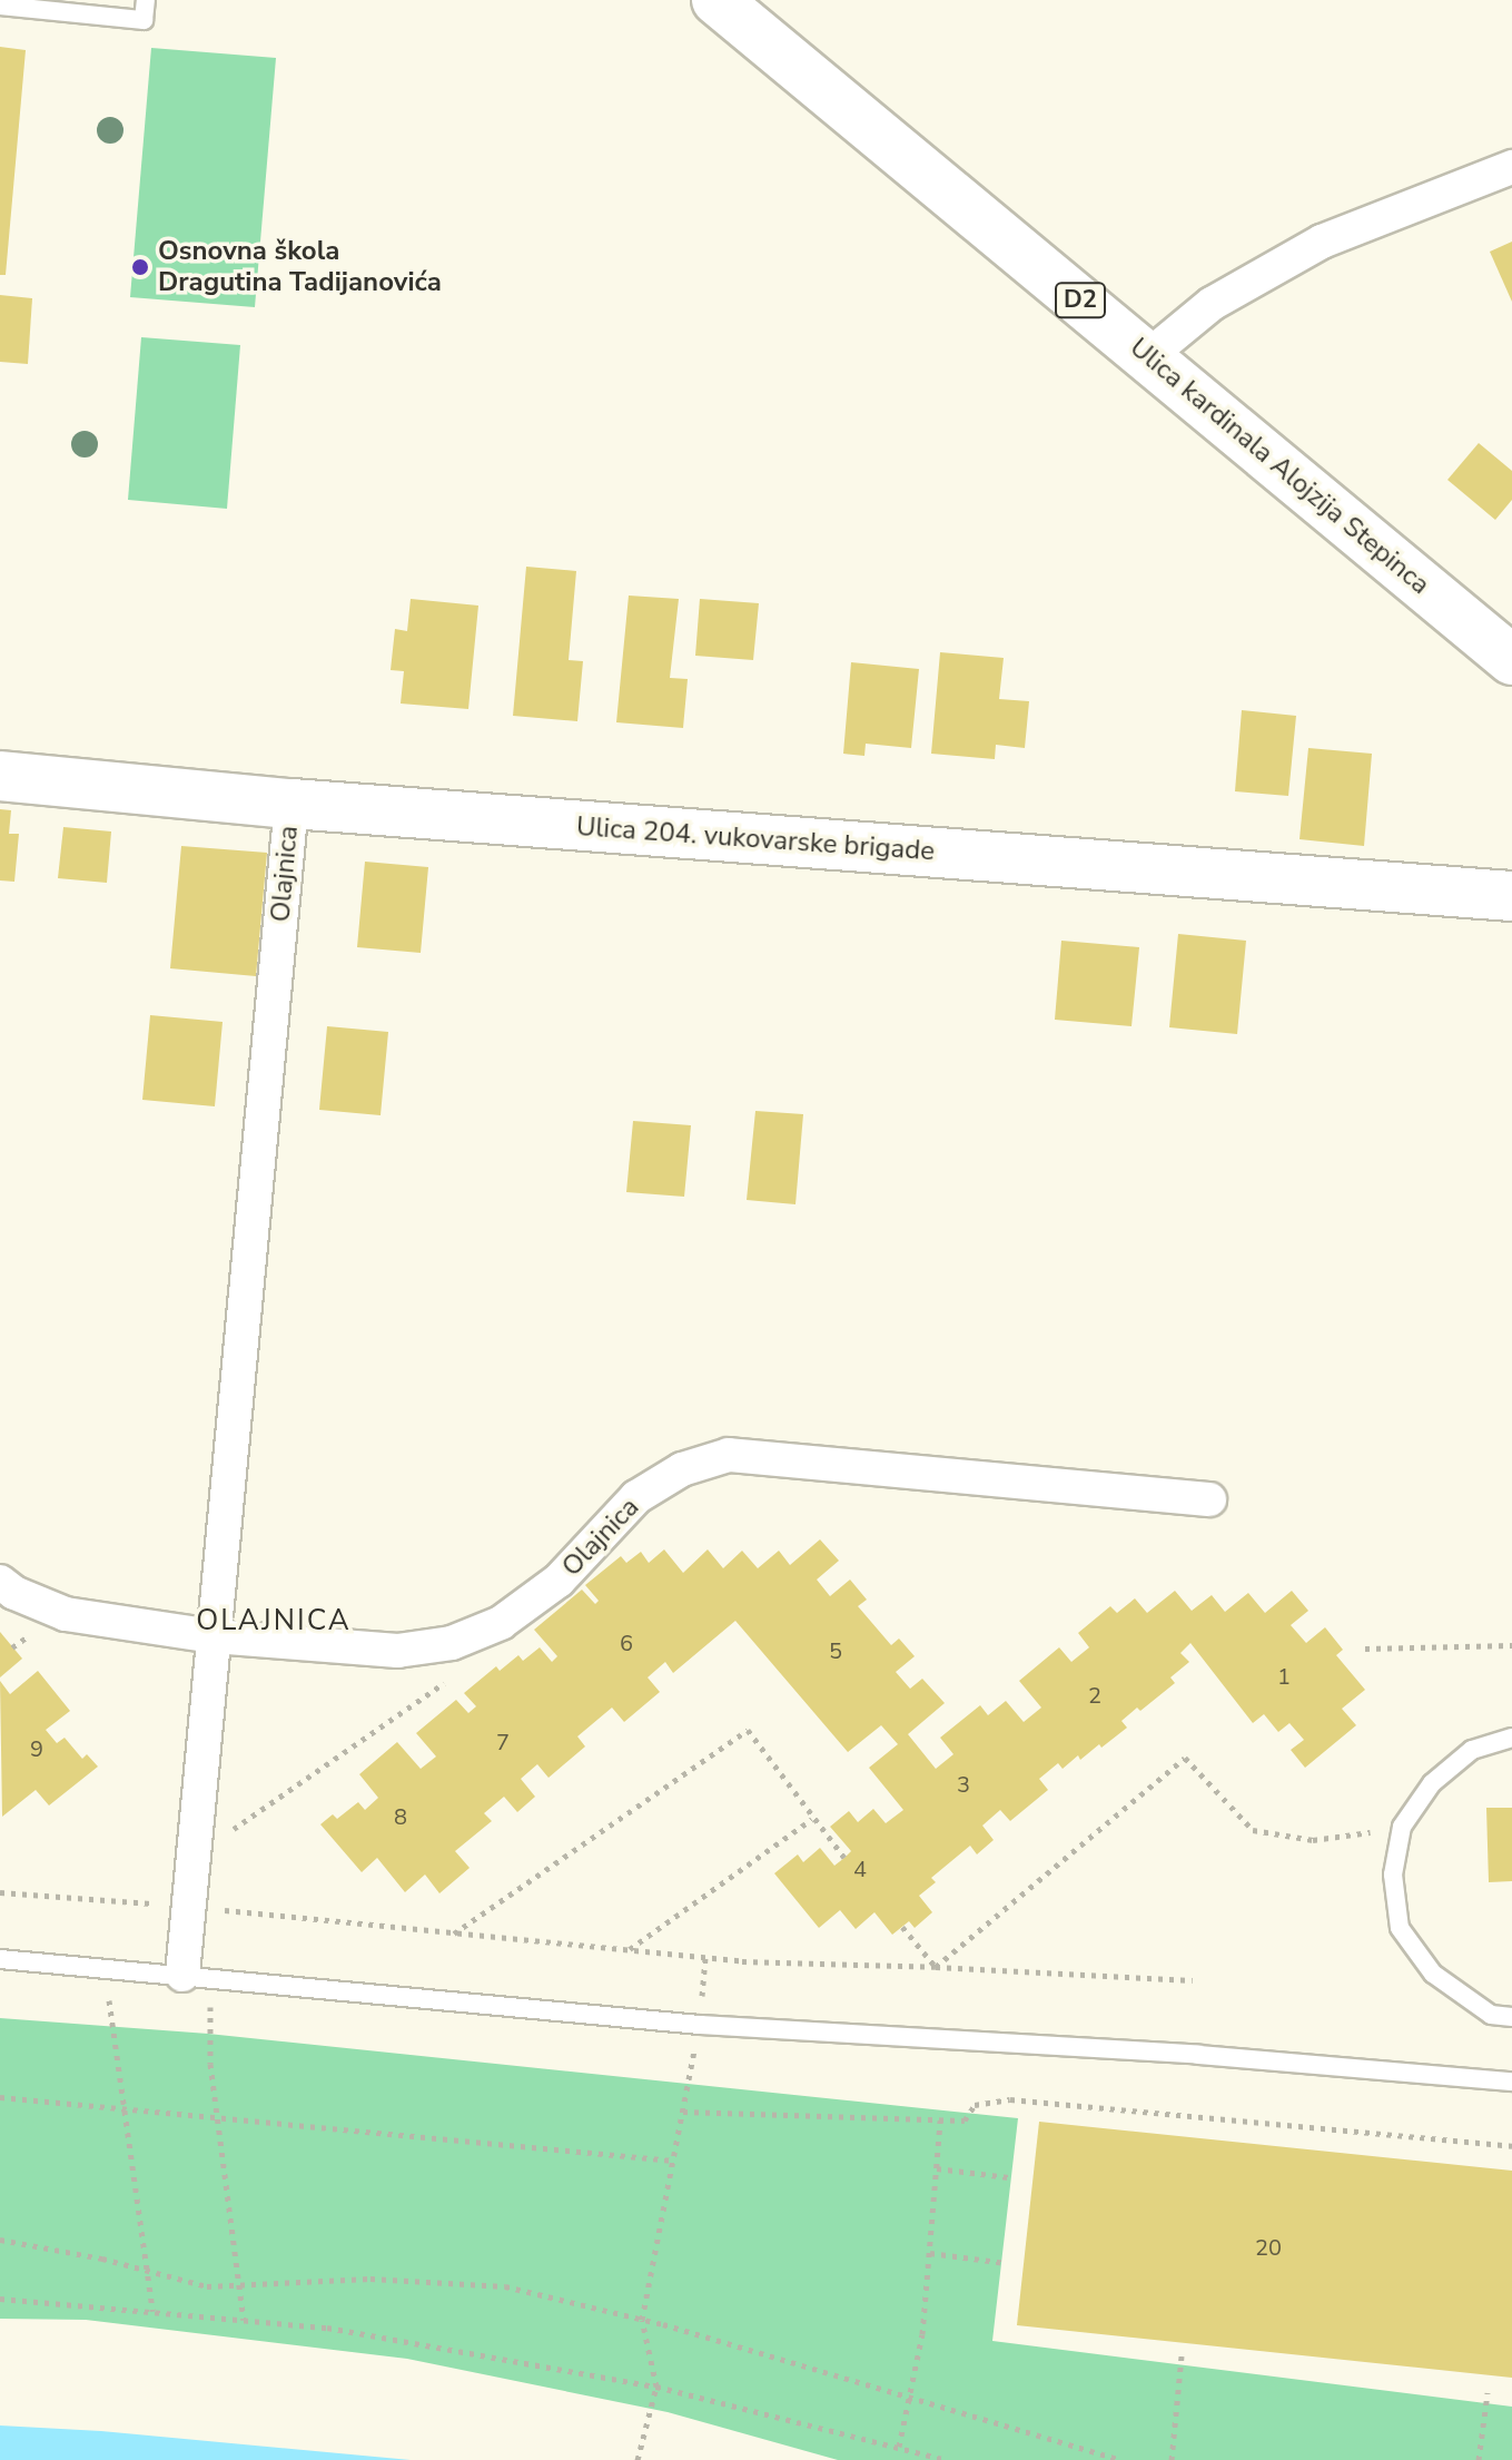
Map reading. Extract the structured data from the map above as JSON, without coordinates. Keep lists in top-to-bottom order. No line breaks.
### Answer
{"streets":{"street":["D2","Ulica kardinala Alojzija Stepinca","Ulica 204. vukovarske brigade","Olajnica"]},"crossings":[["Ulica 204. vukovarske brigade","Olajnica"]],"districts":["OLAJNICA"],"places":["Osnovna škola Dragutina Tadijanovića"],"house_numbers":["6","5","1","2","7","9","3","8","4","20"]}
